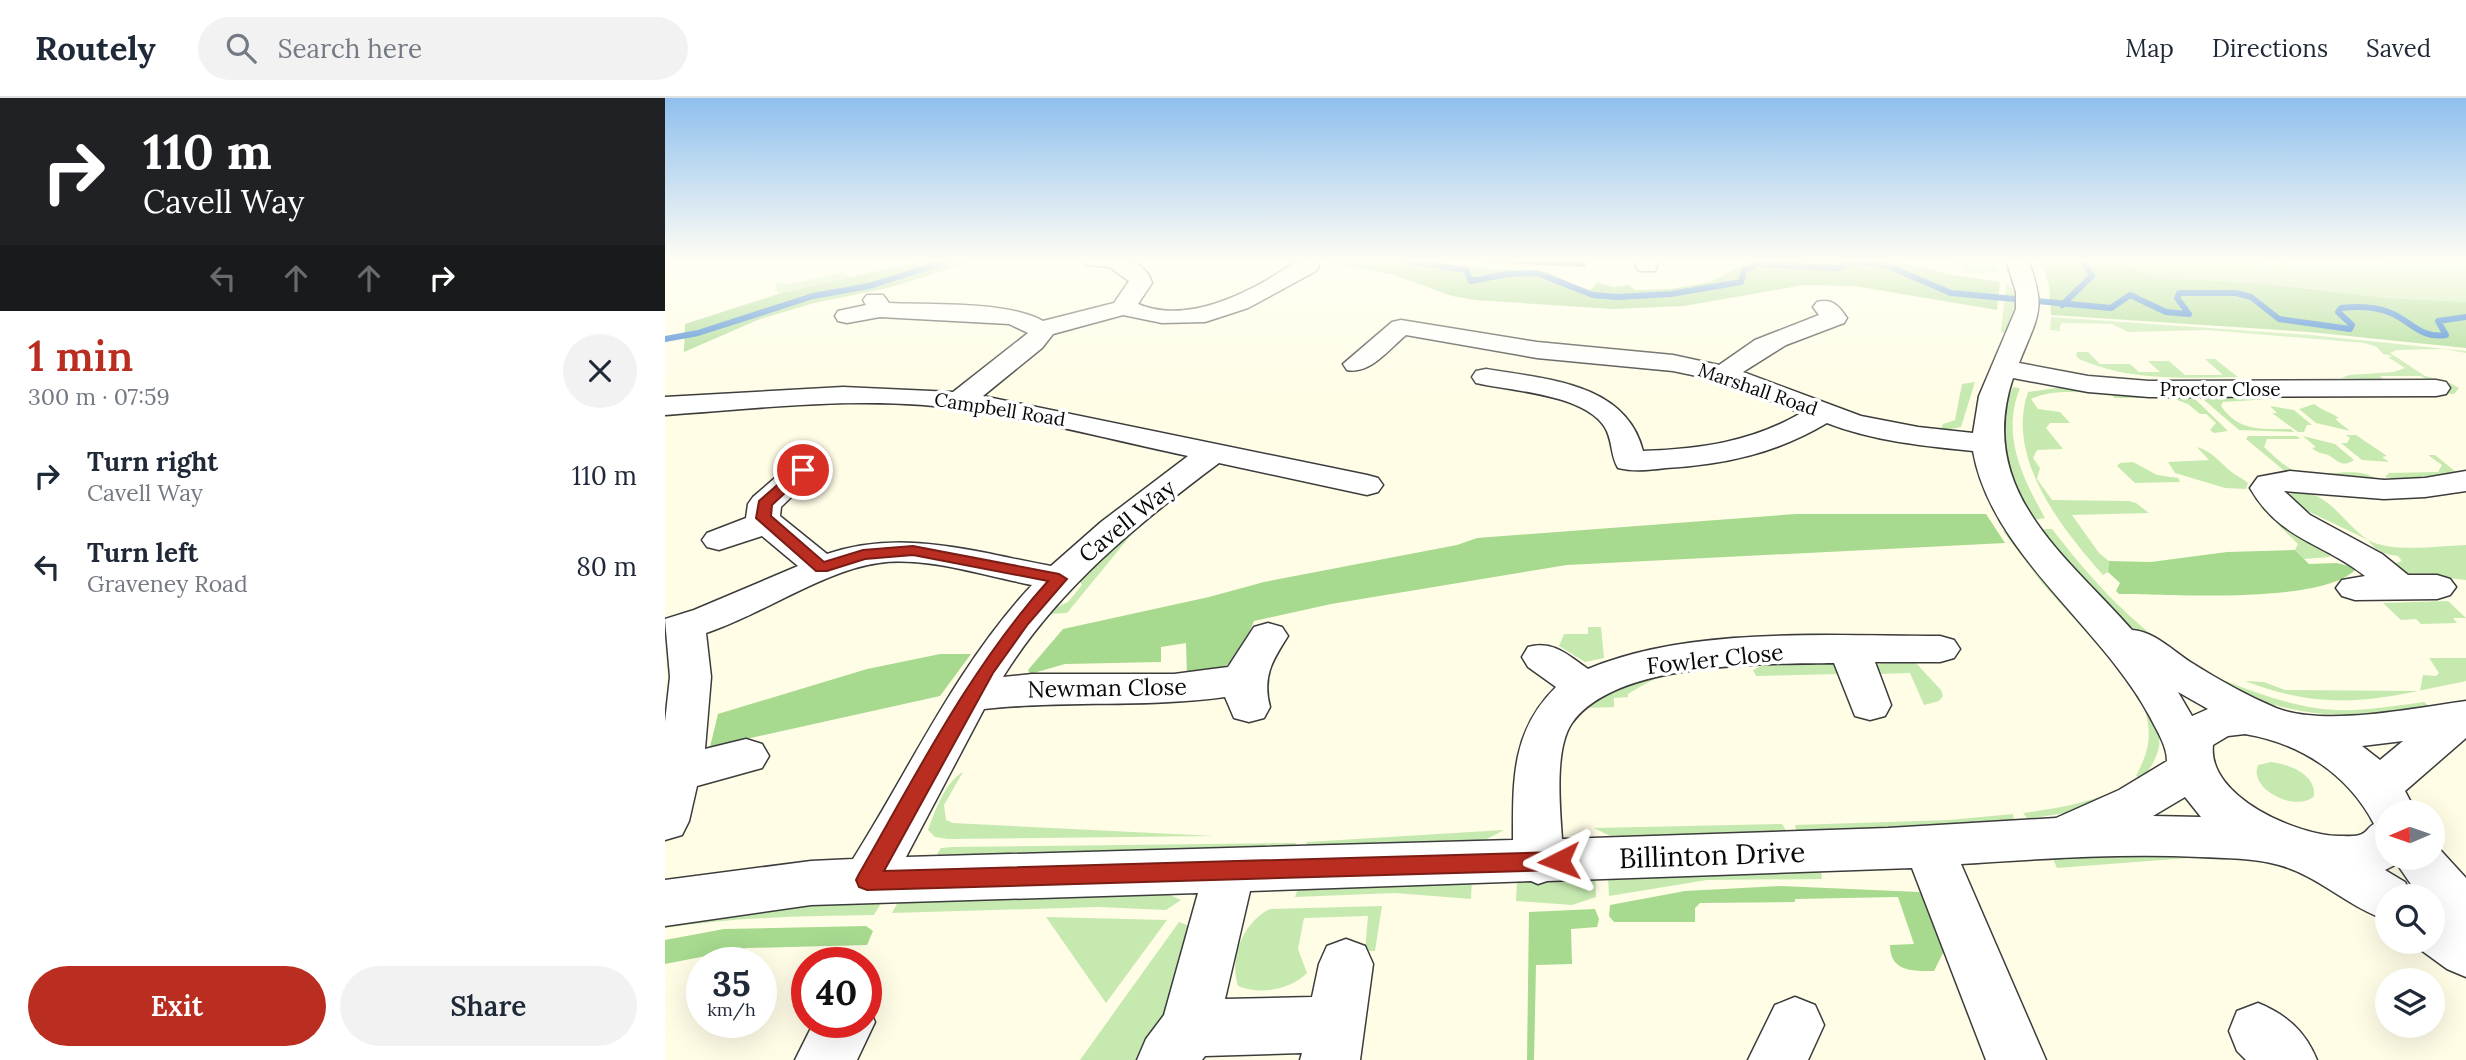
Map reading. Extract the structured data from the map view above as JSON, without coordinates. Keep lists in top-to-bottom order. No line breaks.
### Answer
{"streets":{"street":["Marshall Road","Proctor Close","Campbell Road","Cavell Way","Fowler Close","Newman Close","Billinton Drive"]},"crossings":[["Campbell Road","Cavell Way"],["Cavell Way","Newman Close"],["Cavell Way","Billinton Drive"],["Fowler Close","Billinton Drive"]],"north":"left","page":{"header":"Routely","search":"Search here","nav":["Map","Directions","Saved"],"turn":["110 m","Cavell Way"],"heading":["1 min","300 m · 07:59"],"list":[{"name":"Turn right","note":"Cavell Way","value":"110 m"},{"name":"Turn left","note":"Graveney Road","value":"80 m"}],"speed":"35 km/h","limit":"40","buttons":["Exit","Share"]}}
